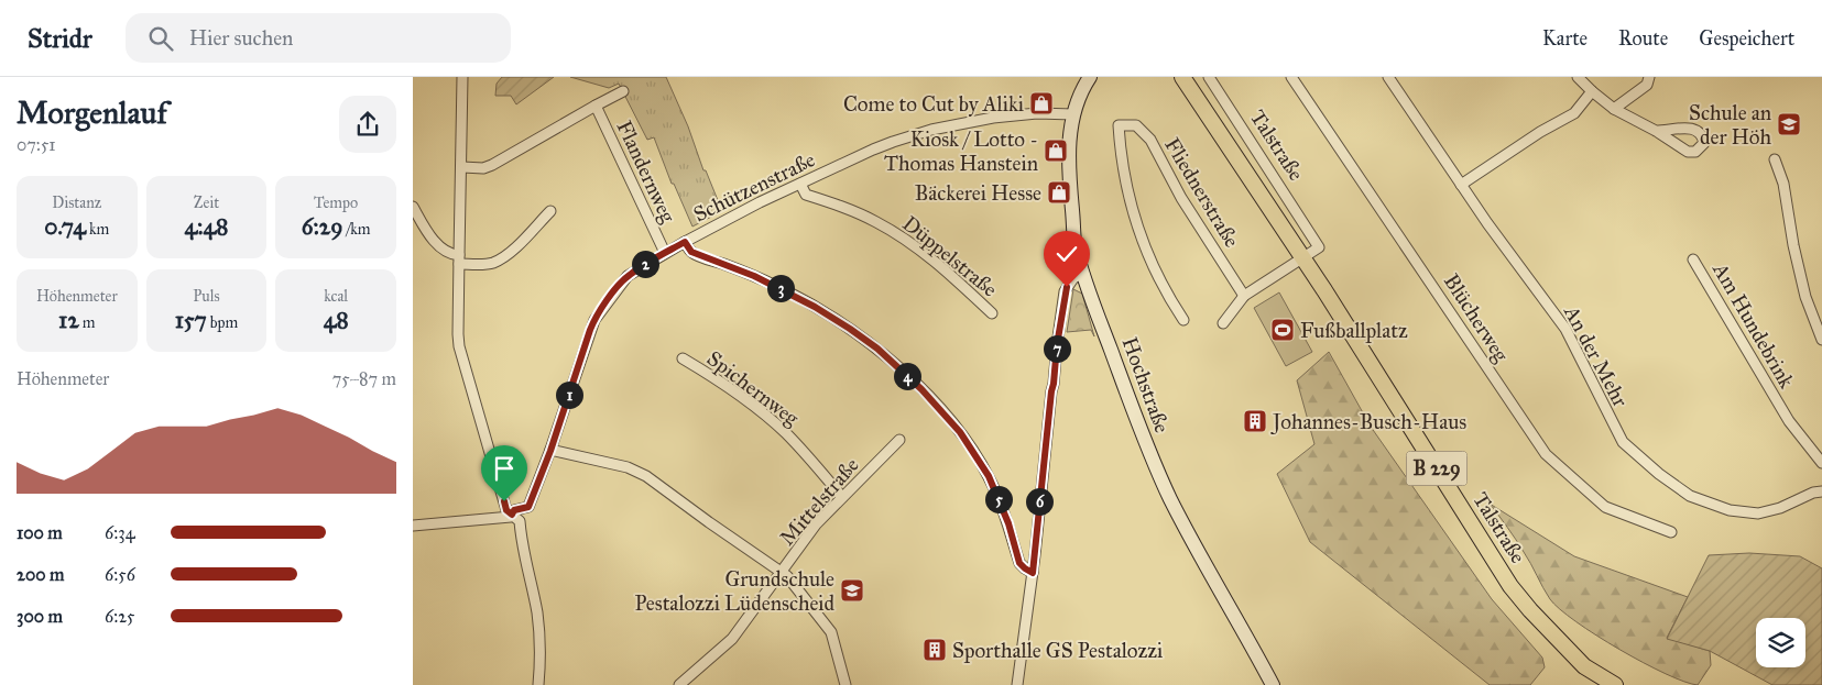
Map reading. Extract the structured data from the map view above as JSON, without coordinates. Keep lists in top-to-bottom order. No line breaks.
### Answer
{"streets":{"main road":["Talstraße","Hochstraße","B 229"],"street":["Flandernweg","Schützenstraße","Fliednerstraße","Düppelstraße","Blücherweg","Am Hundebrink","An der Mehr","Spichernweg","Mittelstraße"]},"crossings":[["Flandernweg","Schützenstraße"],["Schützenstraße","Düppelstraße"],["Schützenstraße","Hochstraße"],["Spichernweg","Mittelstraße"]],"places":{"shop":["Come to Cut by Aliki","Kiosk / Lotto - Thomas Hanstein","Bäckerei Hesse"],"school or university":["Schule an der Höh","Grundschule Pestalozzi Lüdenscheid"],"sports":["Fußballplatz"],"building":["Johannes-Busch-Haus","Sporthalle GS Pestalozzi"]},"page":{"header":"Stridr","search":"Hier suchen","nav":["Karte","Route","Gespeichert"],"heading":["Morgenlauf","07:51"],"stats":[["Distanz","0.74 km"],["Zeit","4:48"],["Tempo","6:29 /km"],["Höhenmeter","12 m"],["Puls","157 bpm"],["kcal","48"]],"pins":["2","3","7","4","1","5","6"],"chart":["Höhenmeter","75–87 m"],"list":[{"name":"100 m","note":"6:34"},{"name":"200 m","note":"6:56"},{"name":"300 m","note":"6:25"}]}}
